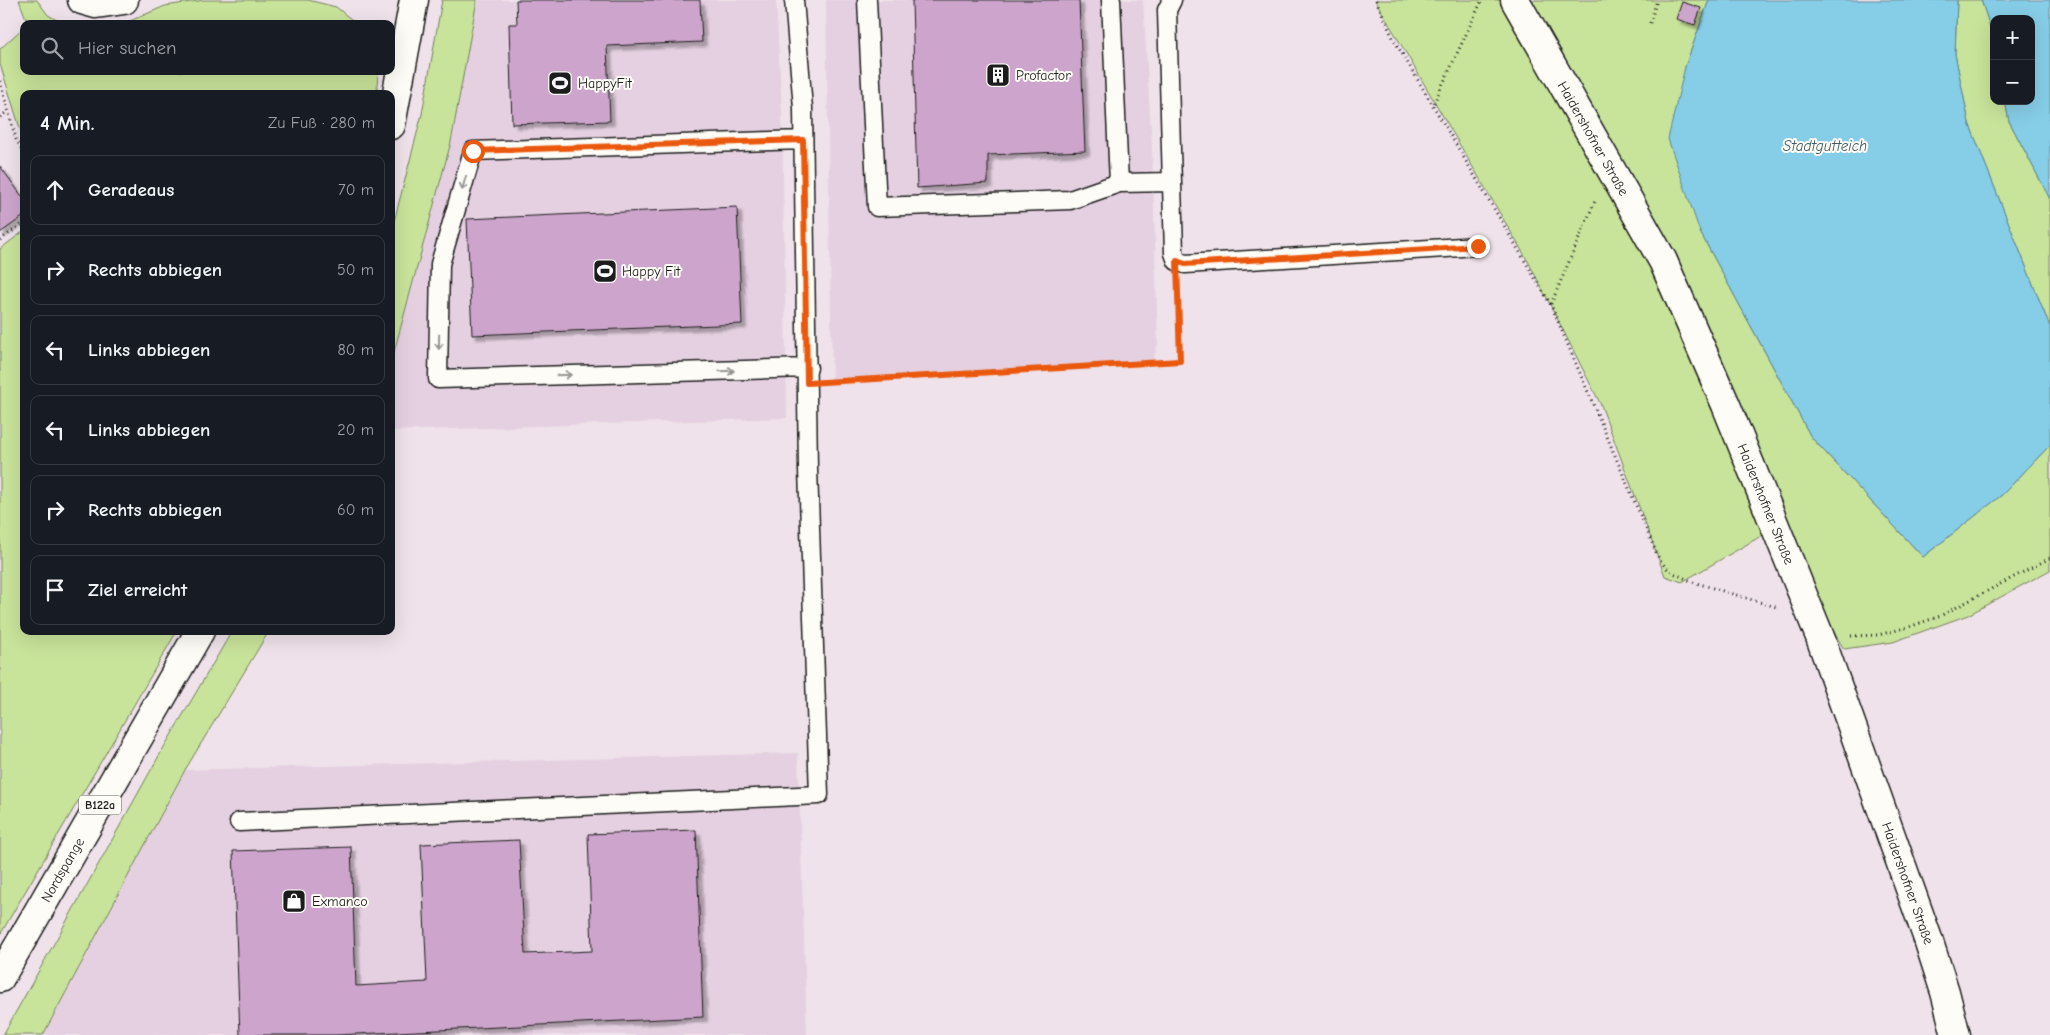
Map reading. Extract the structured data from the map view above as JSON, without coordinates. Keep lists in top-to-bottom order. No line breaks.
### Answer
{"streets":{"street":["Haidershofner Straße","B122a","Nordspange"]},"water":["Stadtgutteich"],"places":{"building":["Profactor"],"sports":["HappyFit","Happy Fit"],"shop":["Exmanco"]},"page":{"map_buttons":["+","−"],"search":"Hier suchen","heading":["4 Min.","Zu Fuß · 280 m"],"list":[["Geradeaus","70 m"],["Rechts abbiegen","50 m"],["Links abbiegen","80 m"],["Links abbiegen","20 m"],["Rechts abbiegen","60 m"],"Ziel erreicht"]}}
